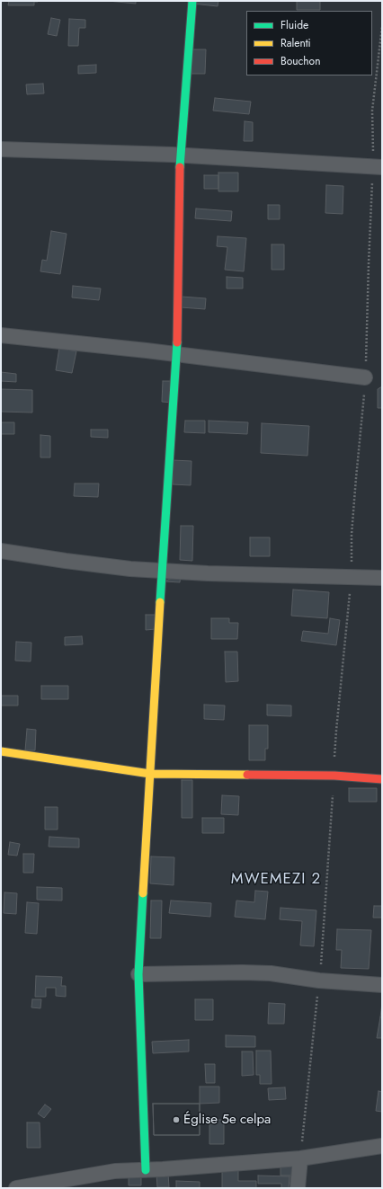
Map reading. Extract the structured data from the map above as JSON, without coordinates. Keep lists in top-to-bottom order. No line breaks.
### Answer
{"districts":["MWEMEZI 2"],"places":["Église 5e celpa"],"legend":["Fluide","Ralenti","Bouchon"]}
